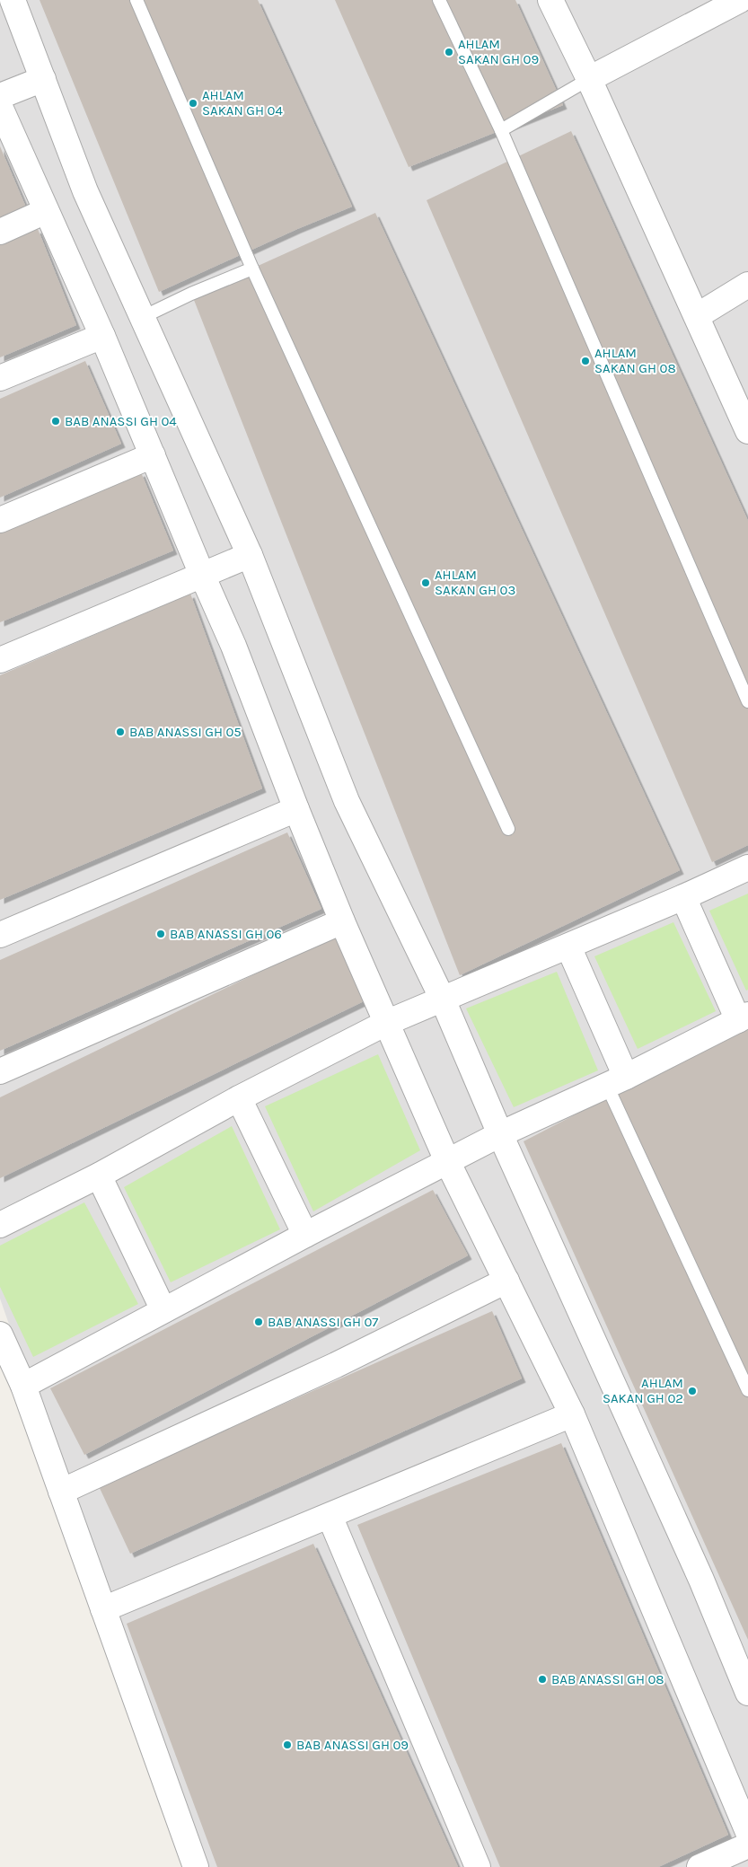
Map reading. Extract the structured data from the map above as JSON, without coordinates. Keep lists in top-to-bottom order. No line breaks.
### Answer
{"places":["AHLAM SAKAN GH 09","AHLAM SAKAN GH 04","AHLAM SAKAN GH 08","BAB ANASSI GH 04","AHLAM SAKAN GH 03","BAB ANASSI GH 05","BAB ANASSI GH 06","BAB ANASSI GH 07","AHLAM SAKAN GH 02","BAB ANASSI GH 08","BAB ANASSI GH 09"]}
